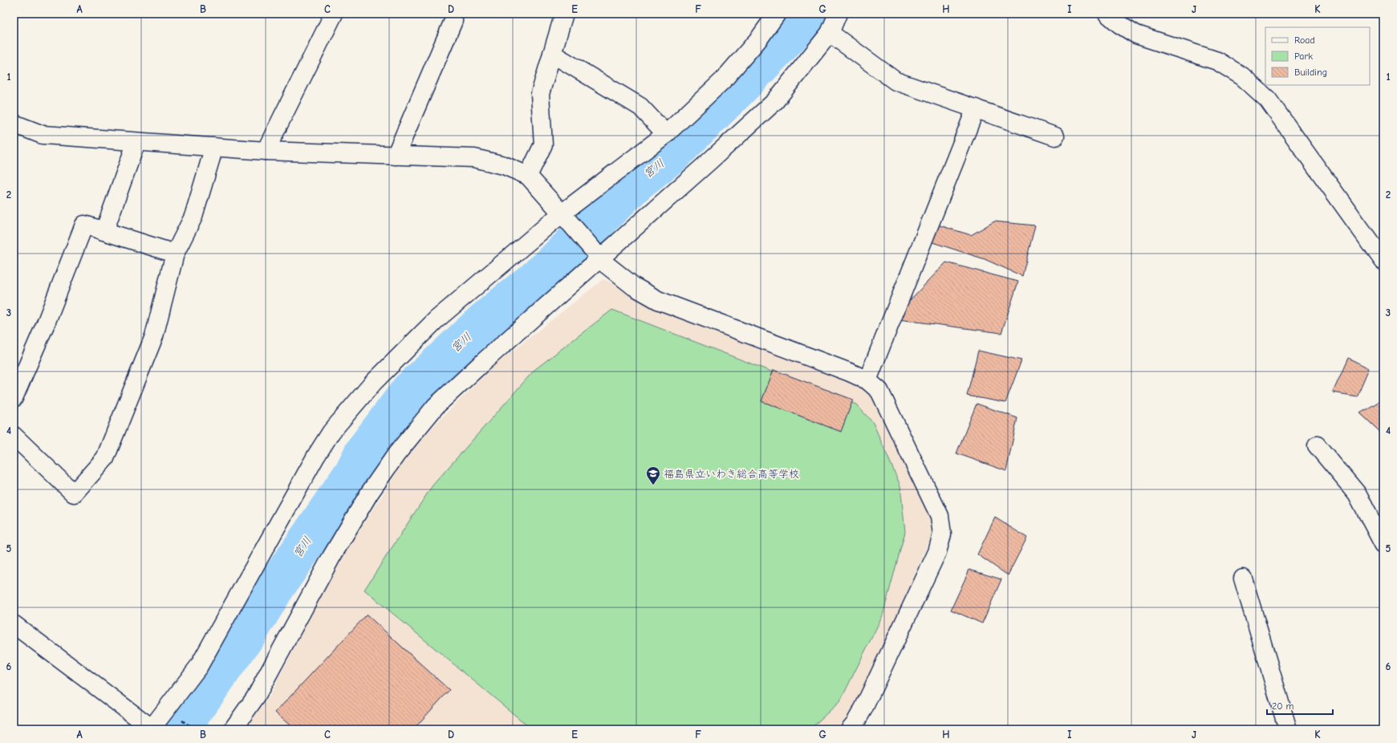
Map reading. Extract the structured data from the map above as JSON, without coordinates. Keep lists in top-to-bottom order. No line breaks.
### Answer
{"water":["宮川"],"places":{"school or university":["福島県立いわき総合高等学校"]},"legend":["Road","Park","Building"],"scale_bar":"20 m","grid":{"columns":["A","B","C","D","E","F","G","H","I","J","K"],"rows":["1","2","3","4","5","6"]}}
